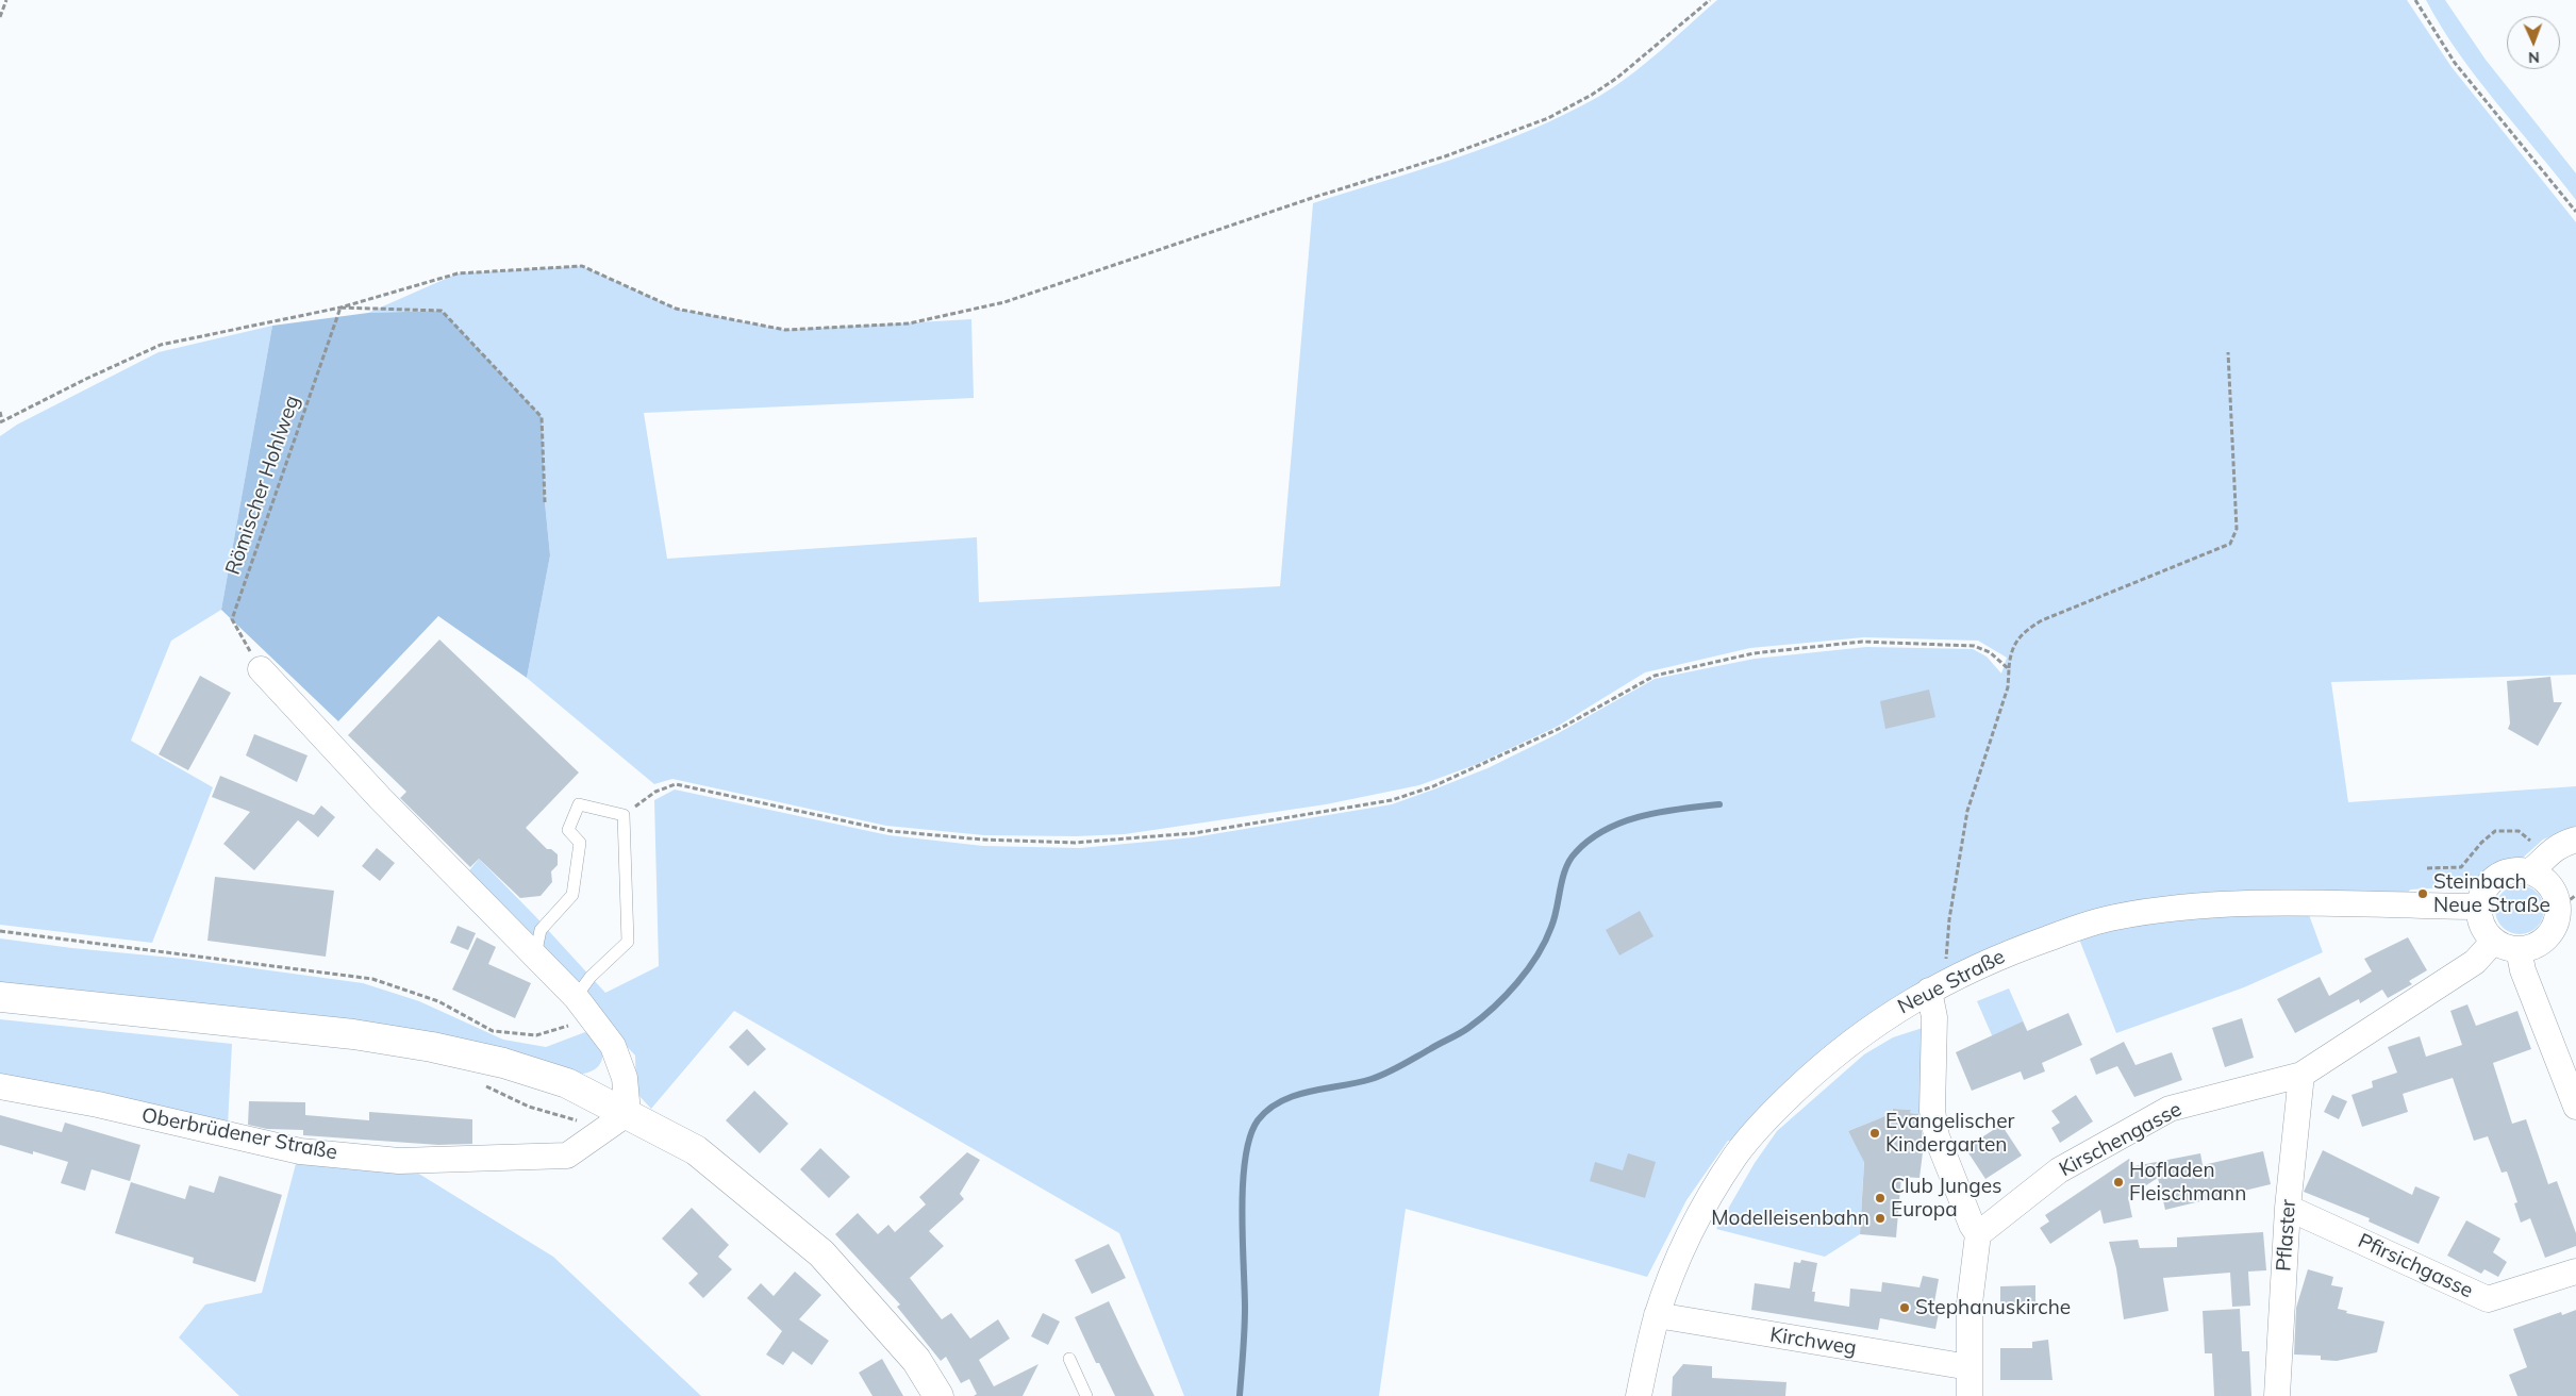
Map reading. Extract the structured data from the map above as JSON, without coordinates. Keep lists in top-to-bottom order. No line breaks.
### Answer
{"streets":{"street":["Neue Straße","Oberbrüdener Straße","Kirschengasse","Pflaster","Pfirsichgasse","Kirchweg"],"path":["Römischer Hohlweg"]},"crossings":[["Neue Straße","Kirschengasse"],["Neue Straße","Kirchweg"],["Kirschengasse","Pflaster"],["Pflaster","Pfirsichgasse"]],"places":["Steinbach Neue Straße","Evangelischer Kindergarten","Hofladen Fleischmann","Club Junges Europa","Modelleisenbahn","Stephanuskirche"],"north":"bottom"}
